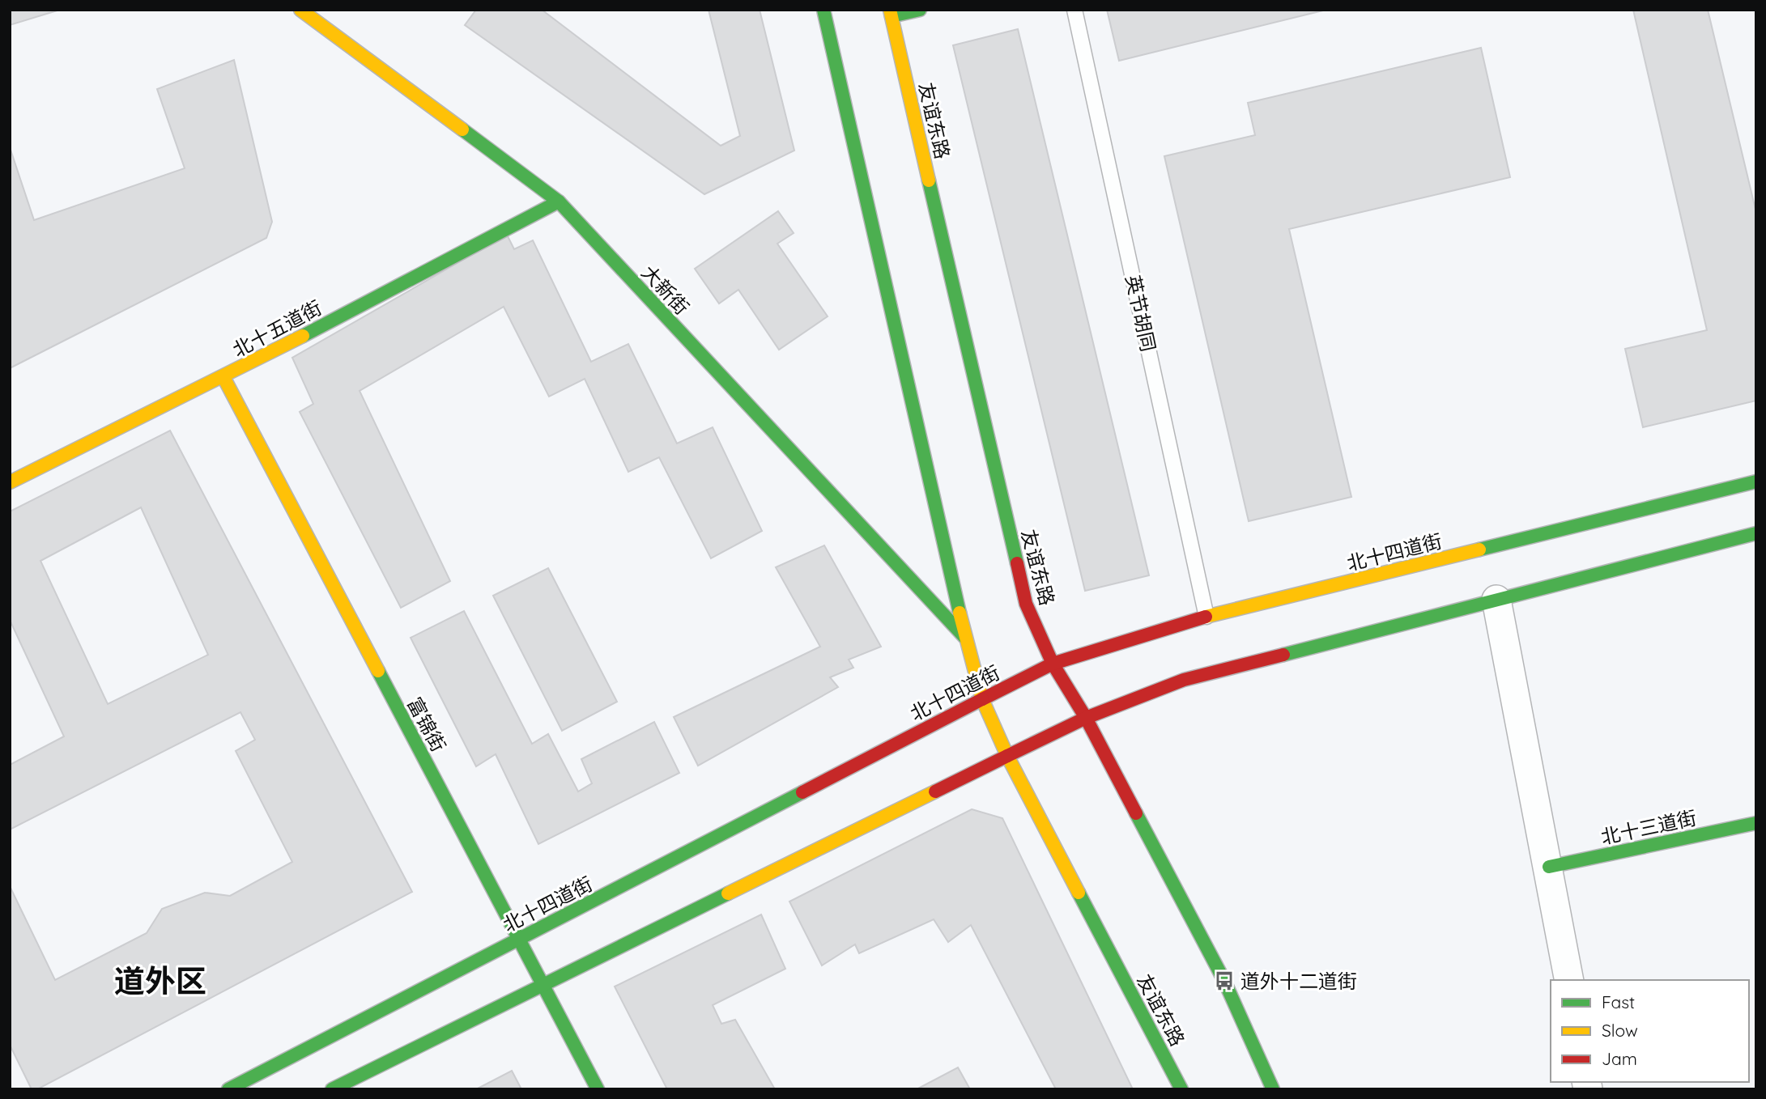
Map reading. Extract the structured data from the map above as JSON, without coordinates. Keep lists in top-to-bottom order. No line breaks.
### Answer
{"streets":{"main road":["友谊东路","大新街","北十五道街","北十四道街","富锦街","北十三道街"],"lane":["英节胡同"]},"crossings":[["友谊东路","大新街"],["友谊东路","北十四道街"],["大新街","北十五道街"],["英节胡同","北十四道街"],["北十五道街","富锦街"],["北十四道街","富锦街"]],"districts":["道外区"],"places":{"bus stop":["道外十二道街"]},"legend":["Fast","Slow","Jam"]}
